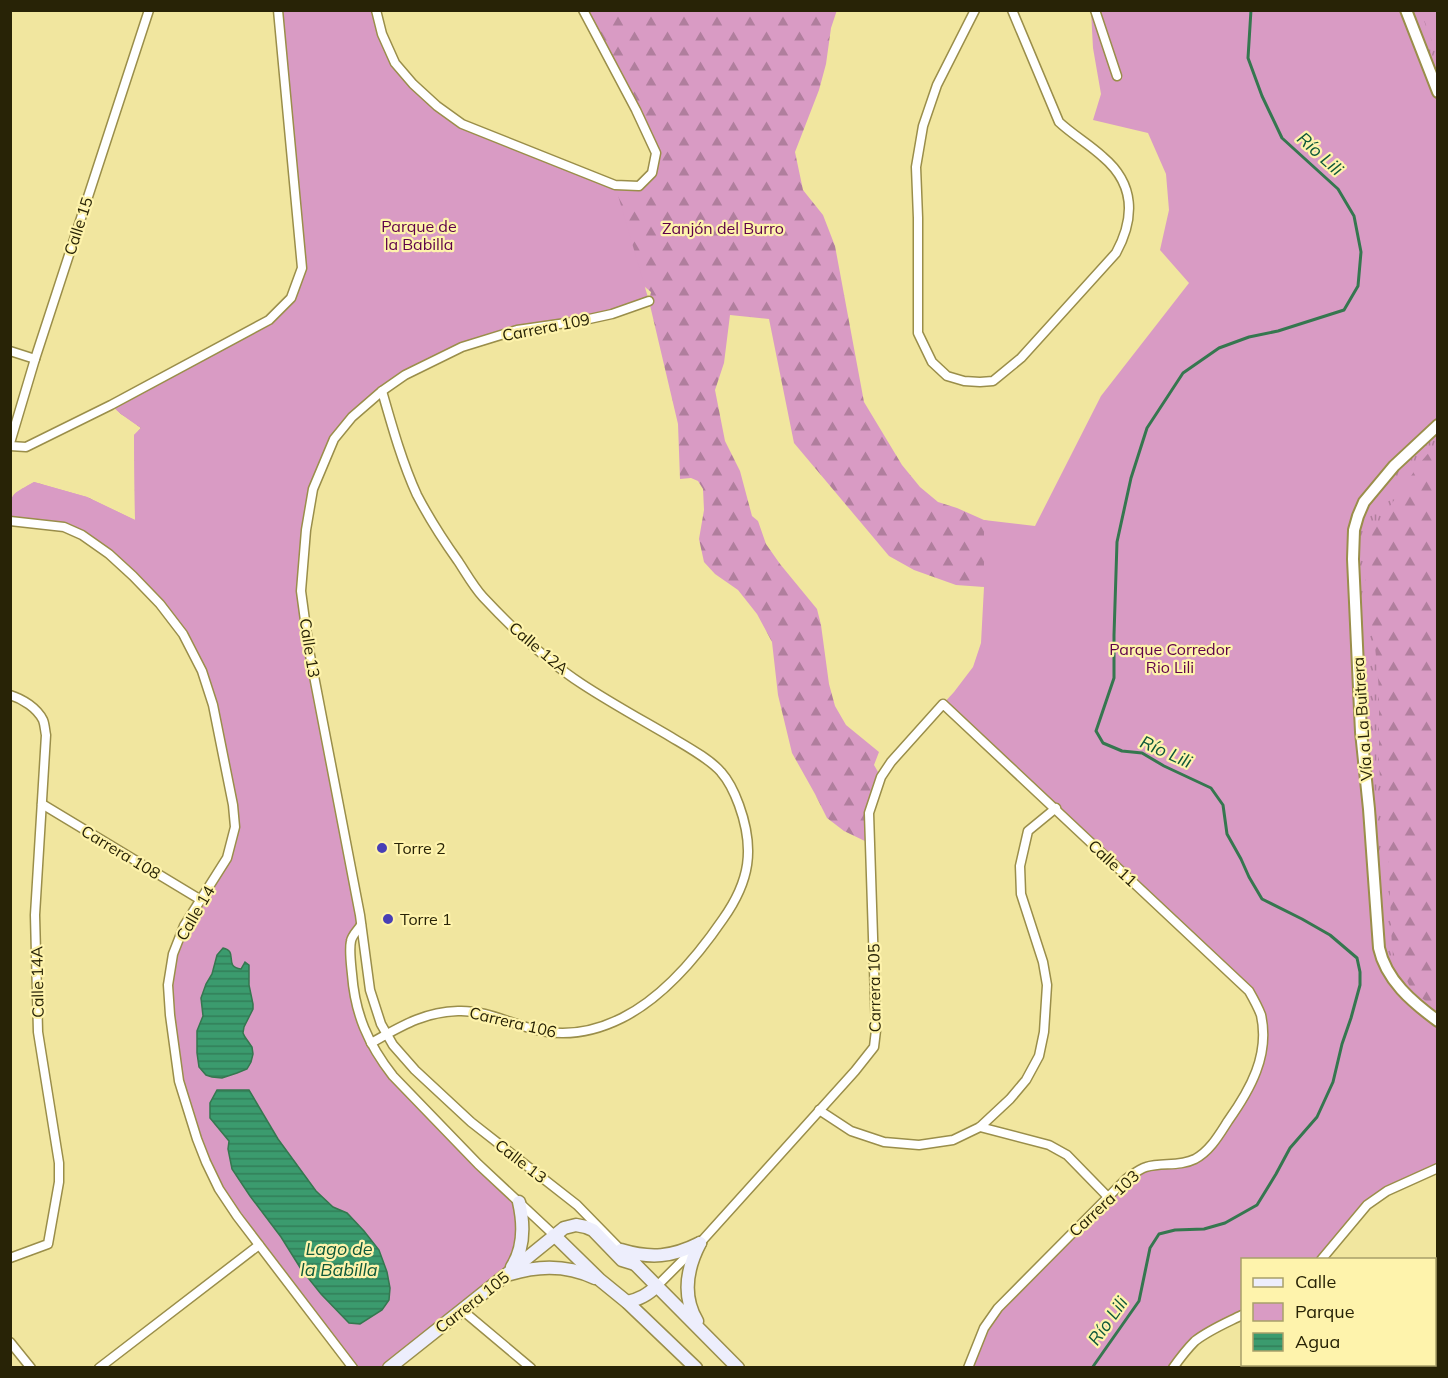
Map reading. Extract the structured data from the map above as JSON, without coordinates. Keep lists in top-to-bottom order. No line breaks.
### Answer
{"streets":{"main road":["Calle 13","Carrera 105"],"street":["Calle 15","Carrera 109","Calle 12A","Vía a La Buitrera","Carrera 108","Calle 11","Calle 14","Calle 14A","Carrera 106","Carrera 103"]},"crossings":[["Carrera 109","Calle 13"],["Carrera 109","Calle 12A"],["Calle 13","Calle 12A"],["Calle 13","Carrera 105"],["Calle 13","Carrera 106"],["Calle 12A","Carrera 106"],["Carrera 108","Calle 14"],["Carrera 108","Calle 14A"],["Calle 11","Carrera 105"],["Calle 11","Carrera 103"]],"water":["Río Lili","Lago de la Babilla"],"parks":["Parque de la Babilla","Zanjón del Burro","Parque Corredor Rio Lili"],"places":["Torre 2","Torre 1"],"legend":["Calle","Parque","Agua"]}
